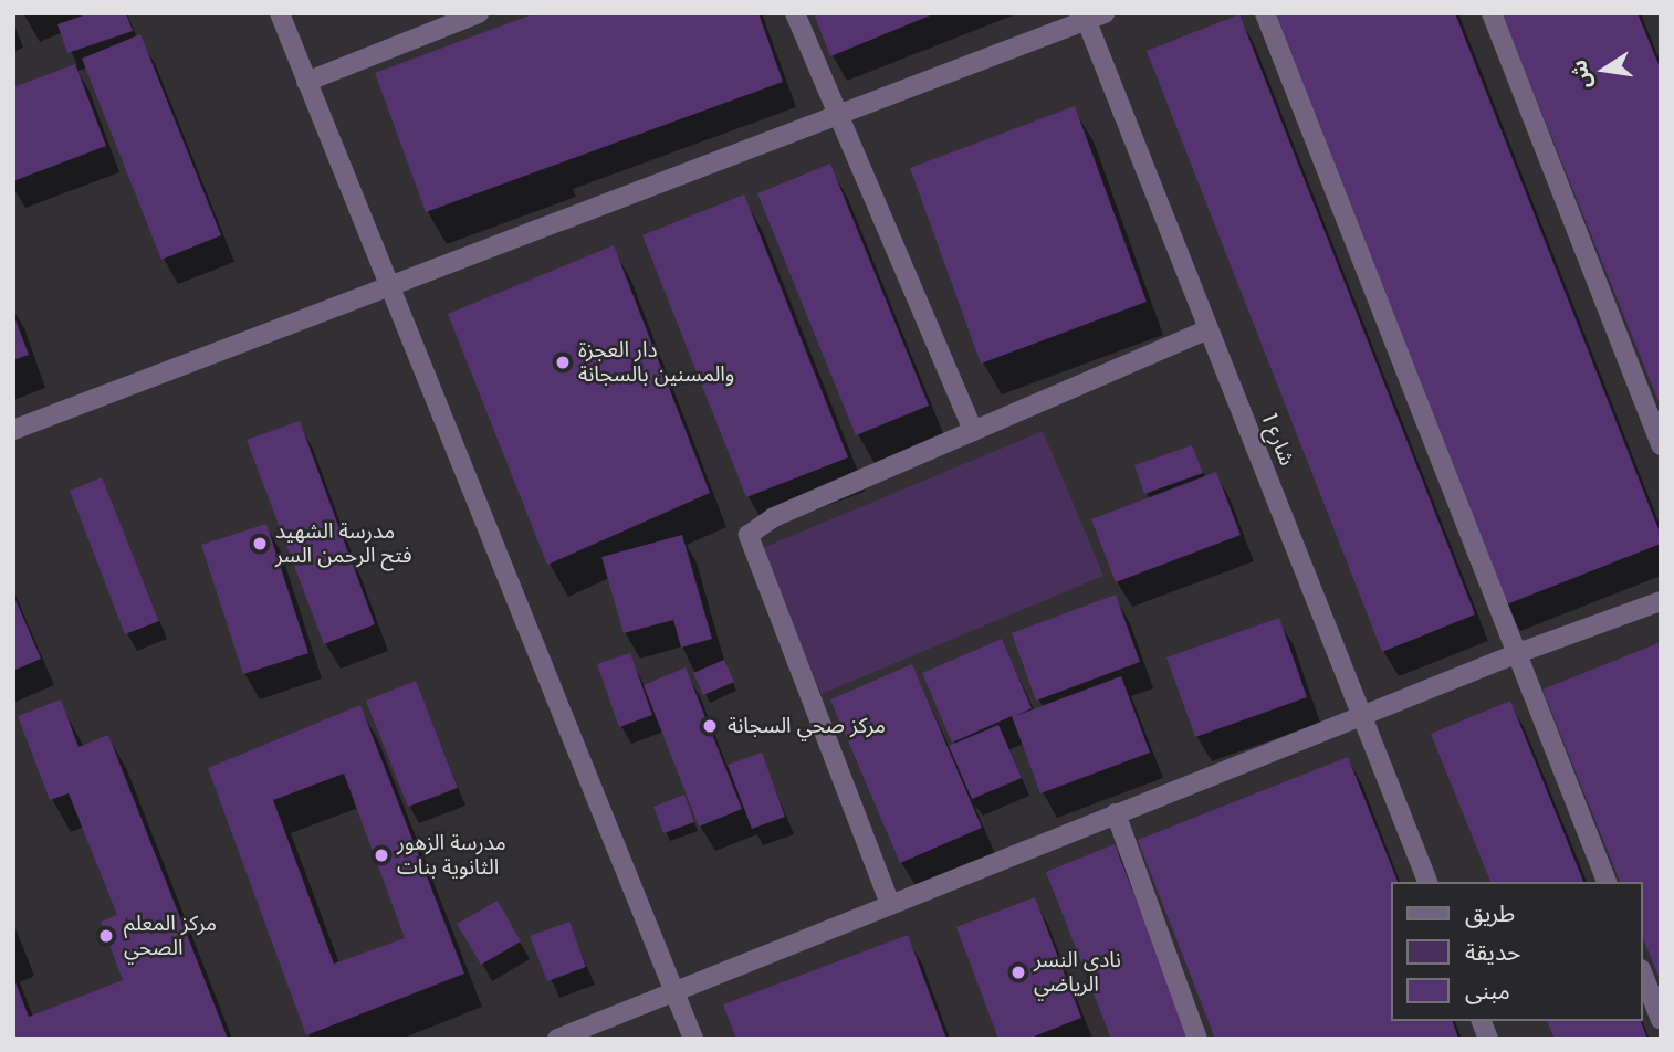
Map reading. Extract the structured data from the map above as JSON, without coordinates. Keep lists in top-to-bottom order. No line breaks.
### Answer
{"streets":{"street":["شارع 1"]},"places":["دار العجزة والمسنين بالسجانة","مدرسة الشهيد فتح الرحمن السر","مركز صحي السجانة","مدرسة الزهور الثانوية بنات","مركز المعلم الصحي","نادي النسر الرياضي"],"legend":["طريق","حديقة","مبنى"],"north":"left"}
